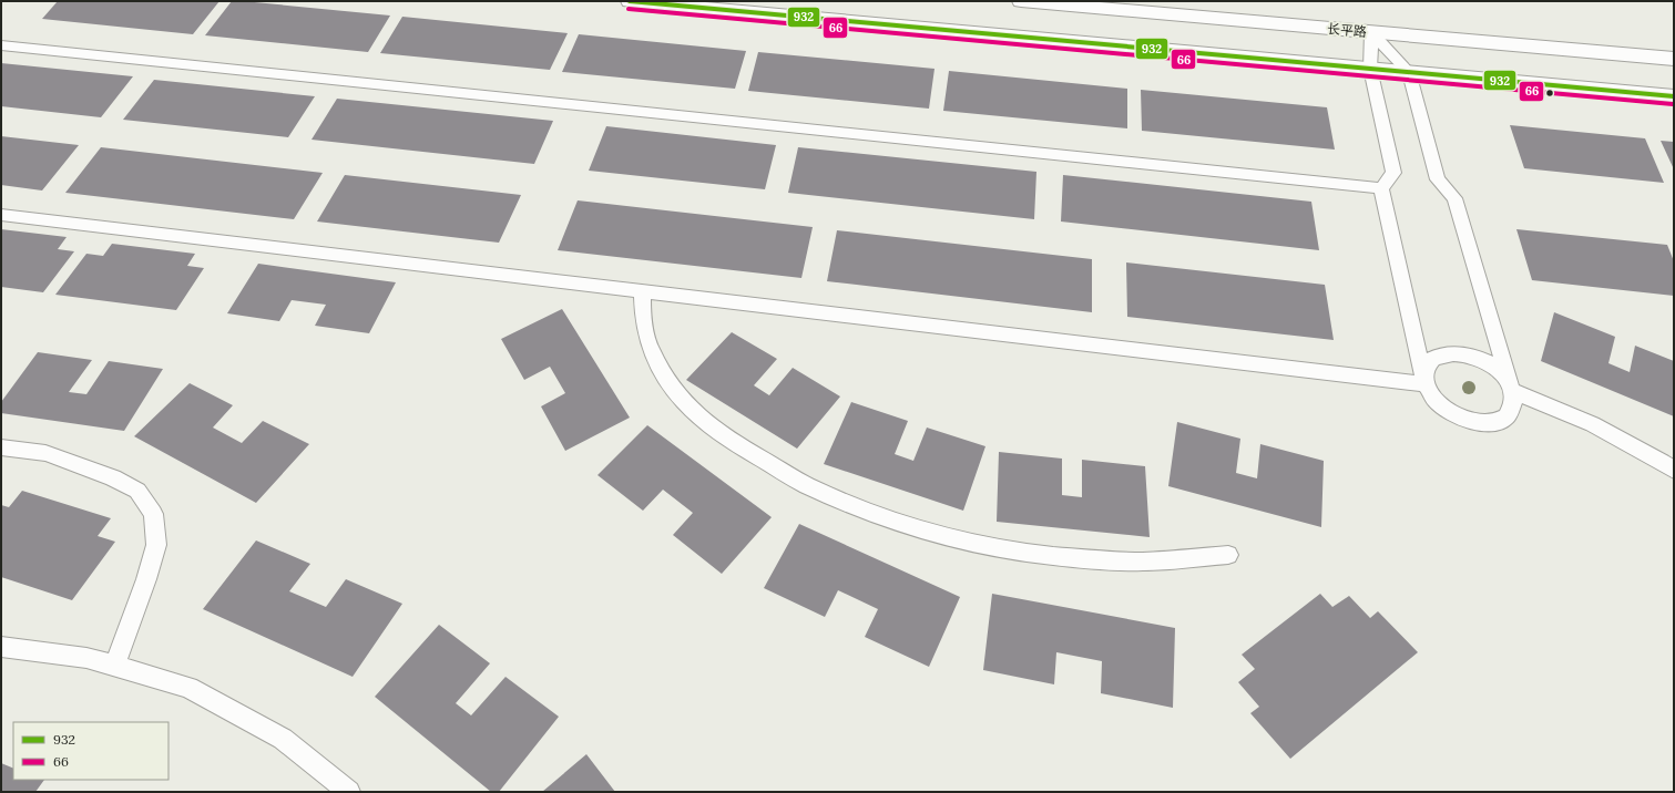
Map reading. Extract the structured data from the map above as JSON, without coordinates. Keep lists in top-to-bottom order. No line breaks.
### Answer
{"streets":{"street":["长平路"]},"lines":["transit line 932","transit line 66"],"legend":["932","66"]}
